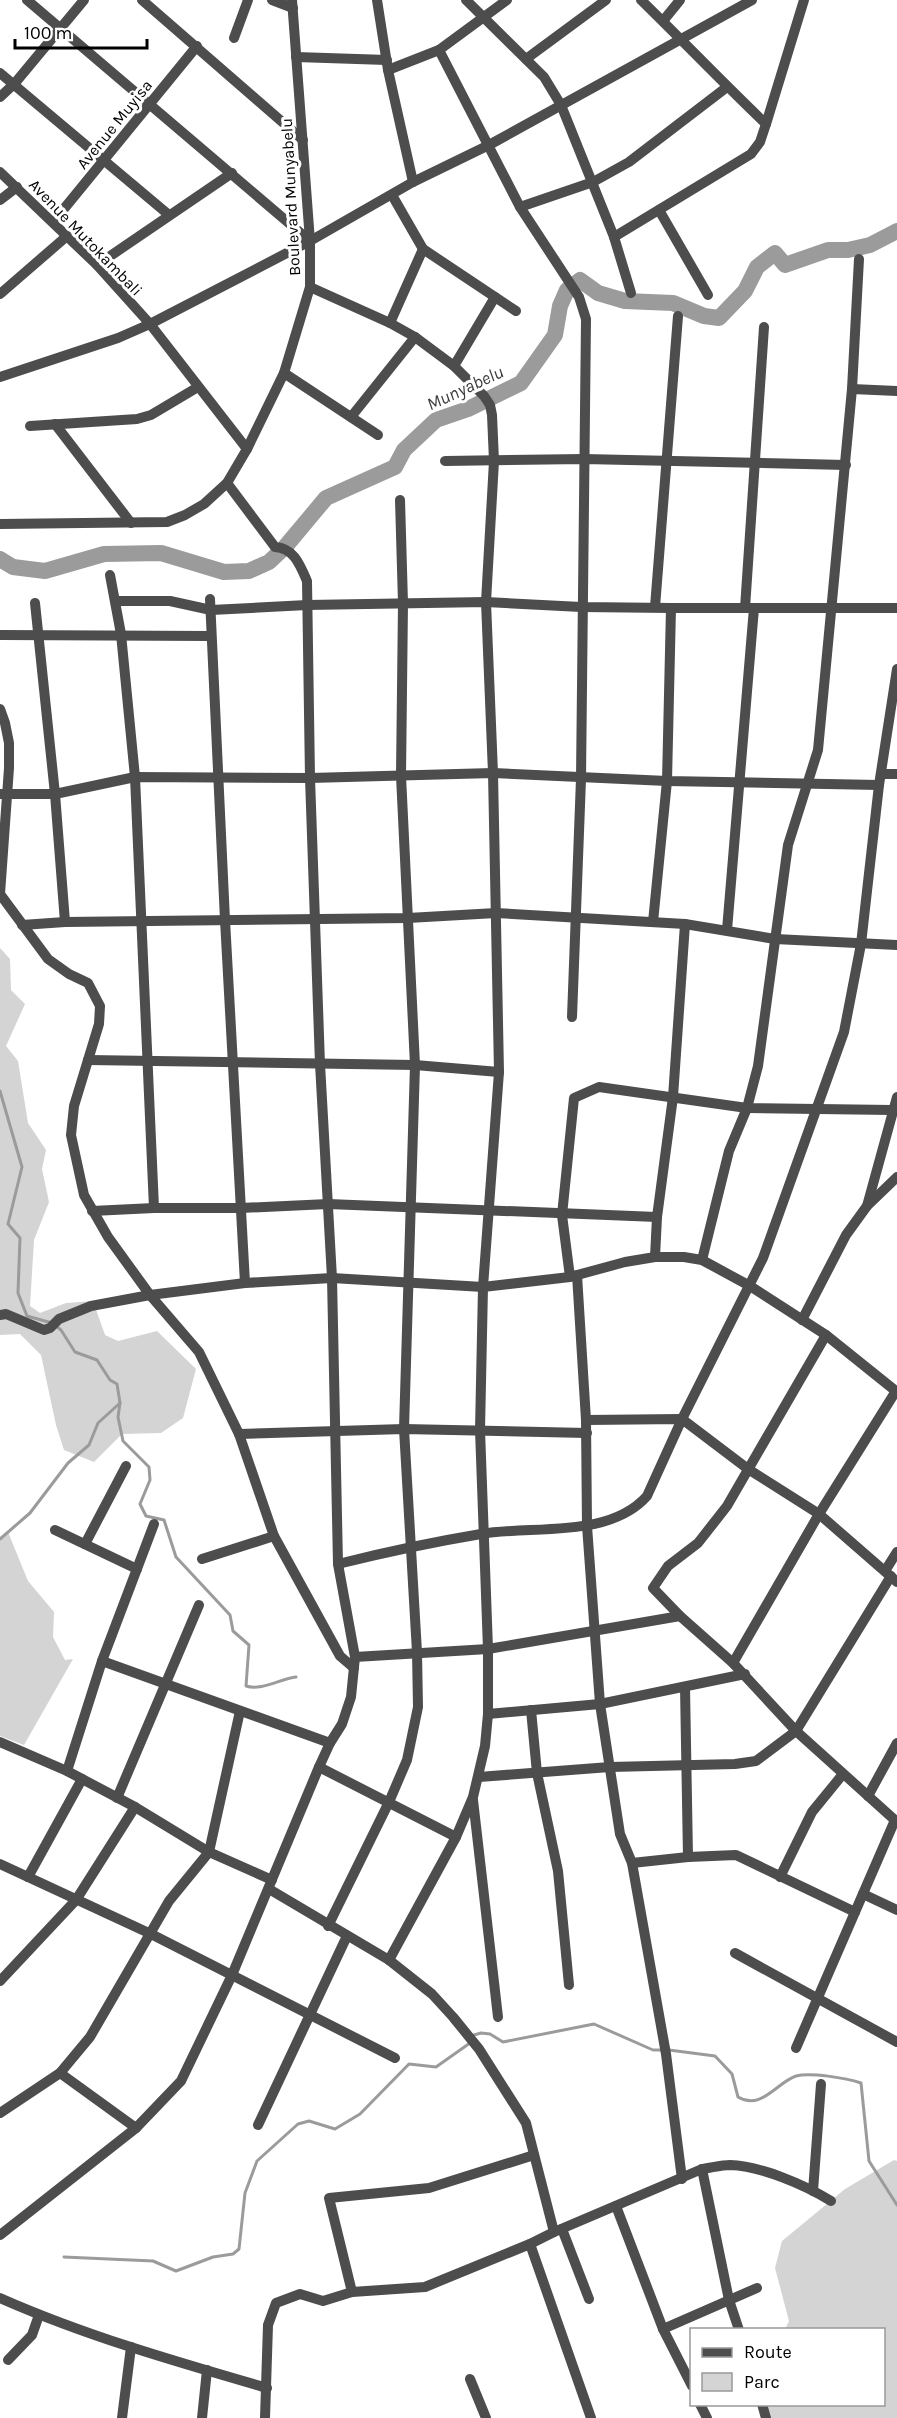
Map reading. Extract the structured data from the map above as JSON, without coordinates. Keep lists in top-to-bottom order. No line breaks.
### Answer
{"streets":{"street":["Avenue Muyisa","Boulevard Munyabelu","Avenue Mutokambali"]},"crossings":[["Avenue Muyisa","Avenue Mutokambali"],["Boulevard Munyabelu","Avenue Mutokambali"]],"water":["Munyabelu"],"legend":["Route","Parc"],"scale_bar":"100 m"}
